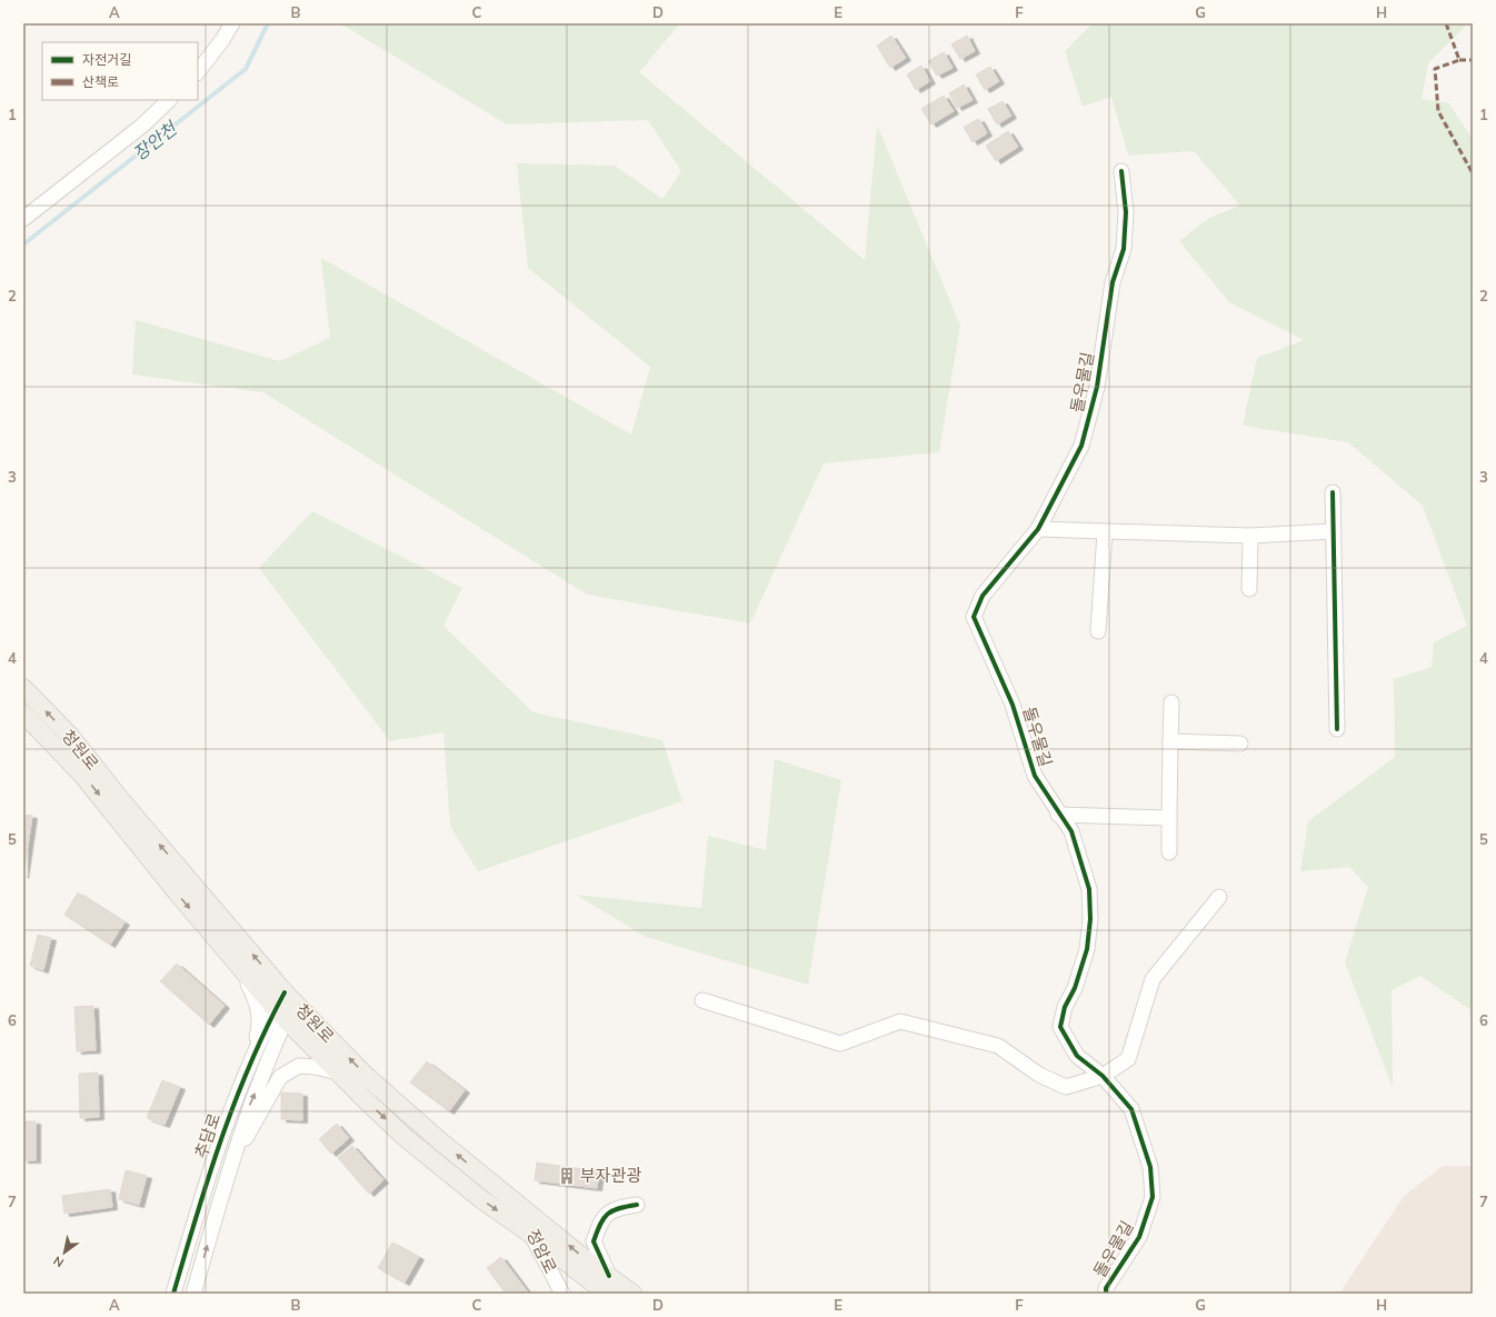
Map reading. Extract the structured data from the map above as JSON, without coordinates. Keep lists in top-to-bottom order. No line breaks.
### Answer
{"streets":{"main road":["청원로"],"street":["돌우물길","추담로","정암로"]},"crossings":[["청원로","추담로"],["청원로","정암로"]],"water":["장안천"],"places":{"building":["부자관광"]},"legend":["자전거길","산책로"],"north":"bottom left","grid":{"columns":["A","B","C","D","E","F","G","H"],"rows":["1","2","3","4","5","6","7"]}}
